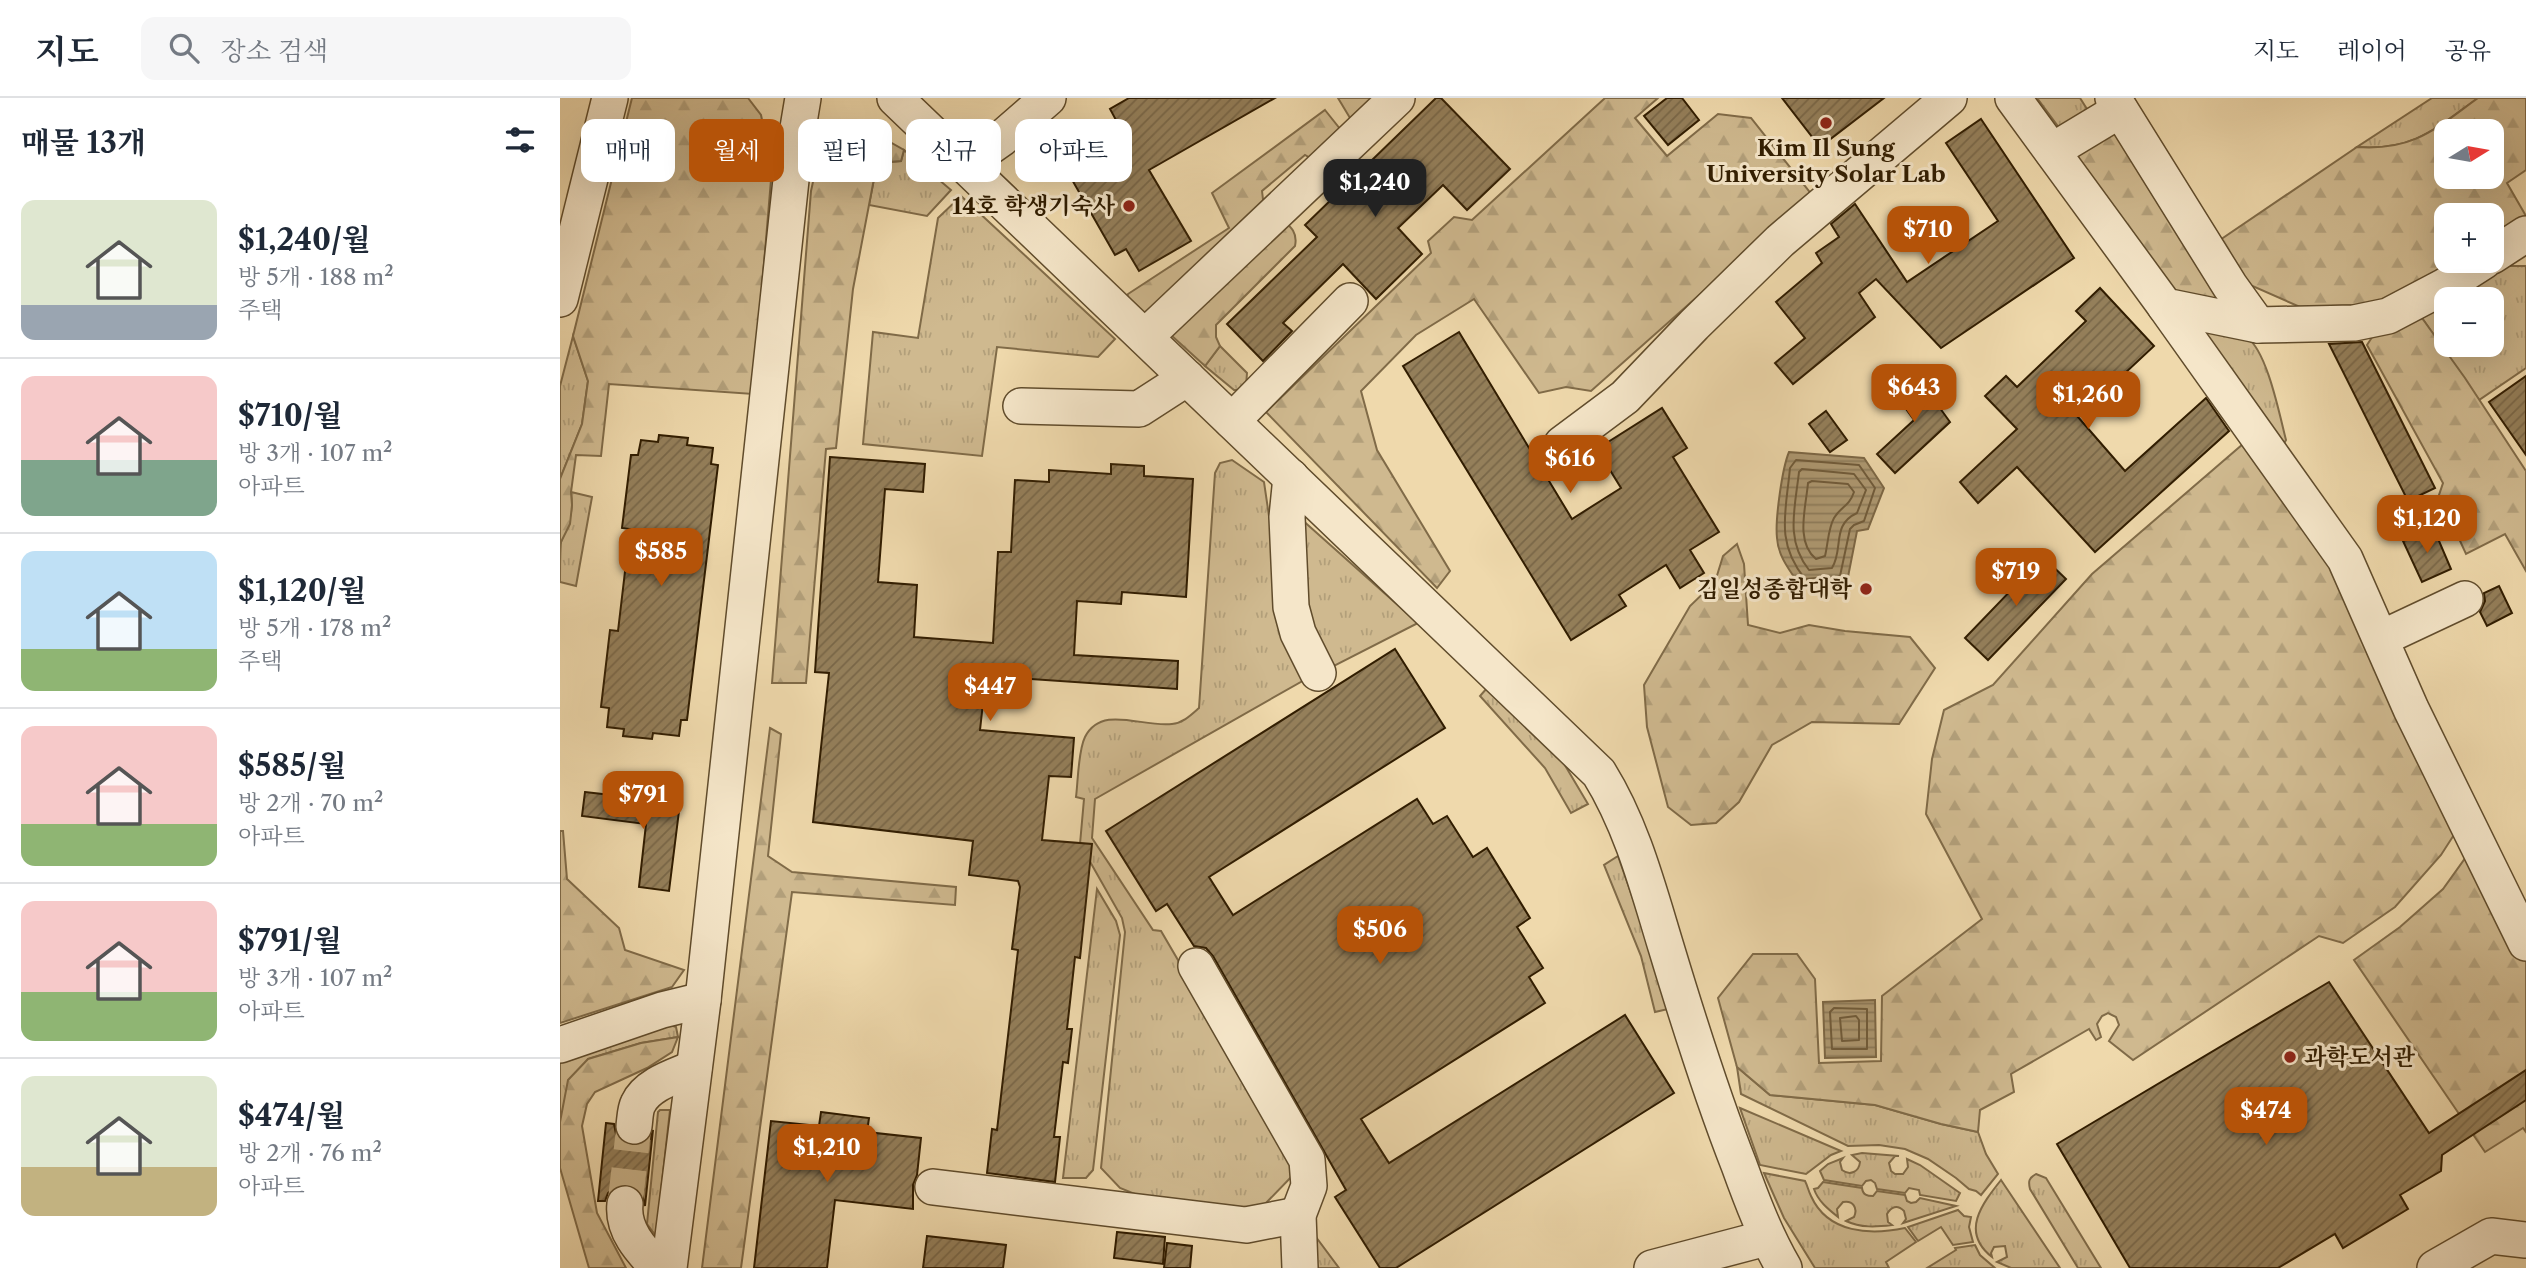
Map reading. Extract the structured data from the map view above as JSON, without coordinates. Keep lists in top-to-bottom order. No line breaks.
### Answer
{"places":["Kim Il Sung University Solar Lab","14호 학생기숙사","김일성종합대학","과학도서관"],"north":"right","page":{"header":"지도","search":"장소 검색","nav":["지도","레이어","공유"],"heading":"매물 13개","map_buttons":["+","−"],"chip":["매매","월세","필터","신규","아파트"],"price":["$1,240","$710","$643","$1,260","$616","$1,120","$585","$719","$447","$791","$506","$474","$1,210"],"list":[{"name":"$1,240/월","note":"방 5개 · 188 m² · 주택"},{"name":"$710/월","note":"방 3개 · 107 m² · 아파트"},{"name":"$1,120/월","note":"방 5개 · 178 m² · 주택"},{"name":"$585/월","note":"방 2개 · 70 m² · 아파트"},{"name":"$791/월","note":"방 3개 · 107 m² · 아파트"},{"name":"$474/월","note":"방 2개 · 76 m² · 아파트"}]}}
